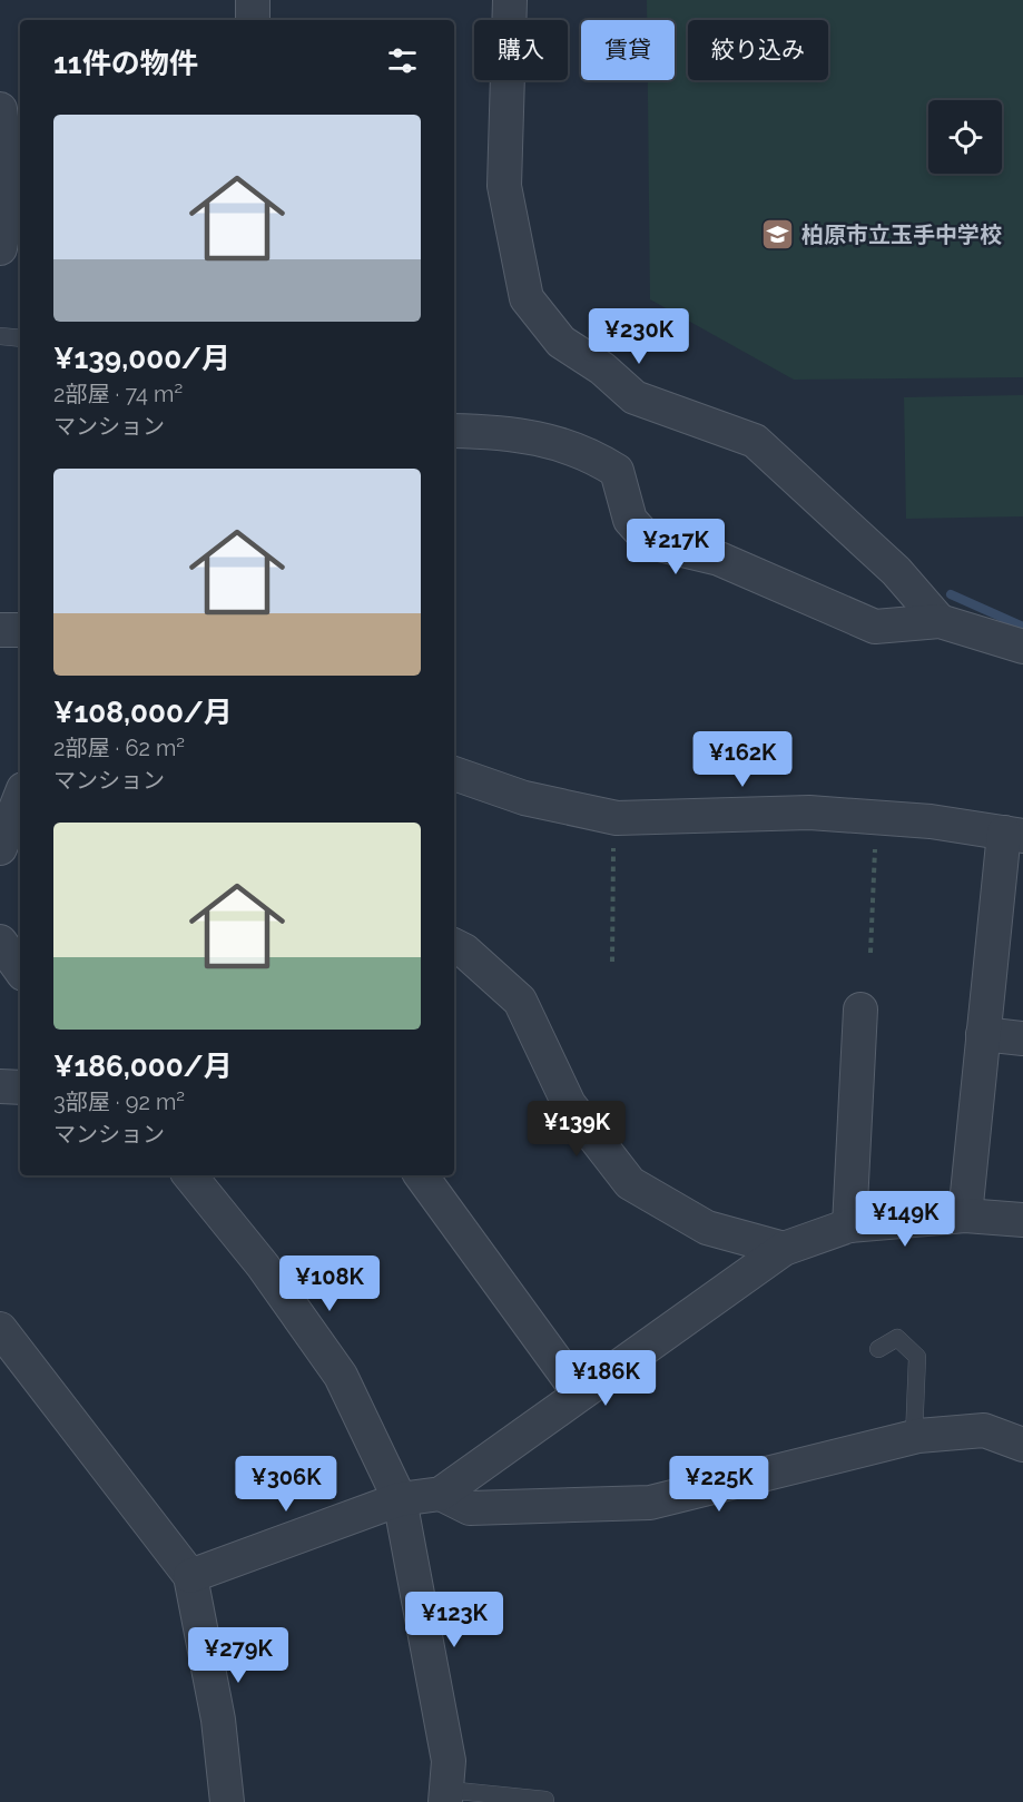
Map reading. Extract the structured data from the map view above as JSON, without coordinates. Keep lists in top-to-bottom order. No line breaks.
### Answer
{"places":{"school or university":["柏原市立玉手中学校"]},"page":{"chip":["購入","賃貸","絞り込み"],"heading":"11件の物件","list":[{"name":"¥139,000/月","note":"2部屋 · 74 m² · マンション"},{"name":"¥108,000/月","note":"2部屋 · 62 m² · マンション"},{"name":"¥186,000/月","note":"3部屋 · 92 m² · マンション"}],"price":["¥230K","¥217K","¥162K","¥139K","¥149K","¥108K","¥186K","¥306K","¥225K","¥123K","¥279K"]}}
